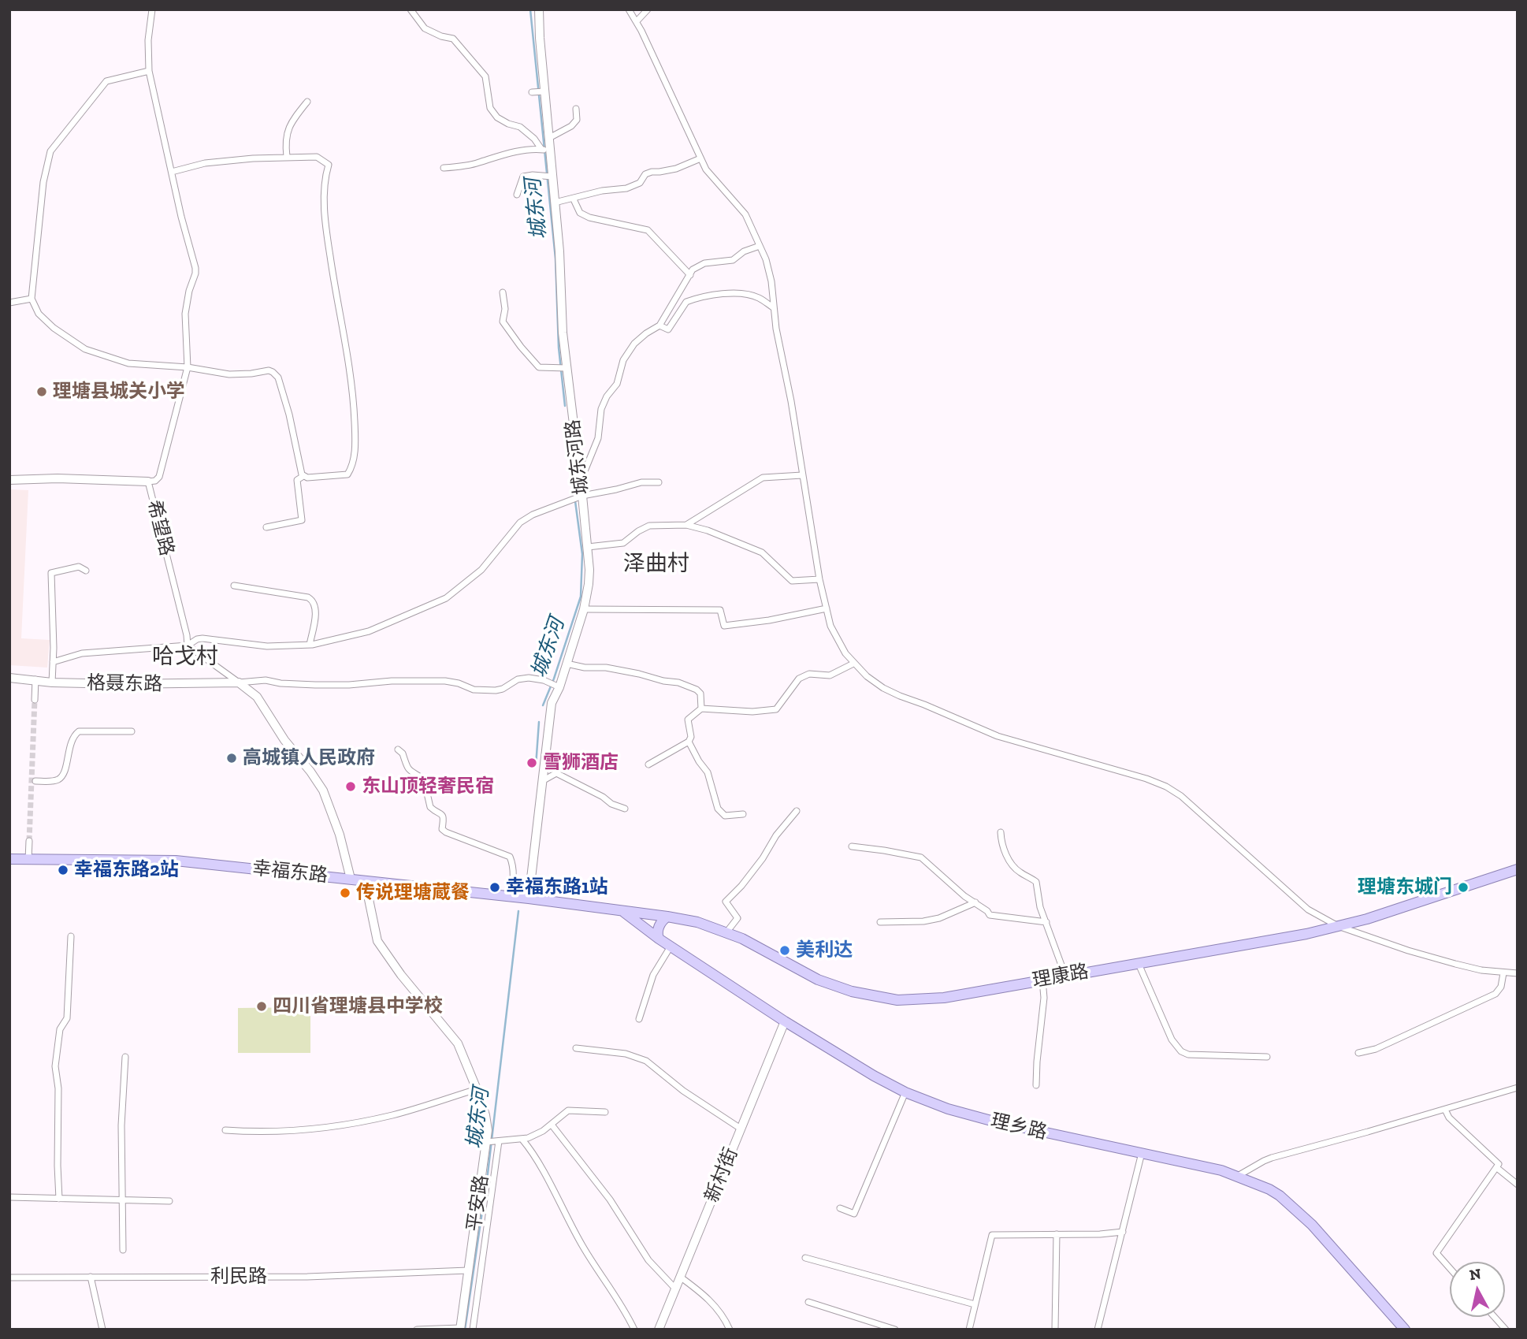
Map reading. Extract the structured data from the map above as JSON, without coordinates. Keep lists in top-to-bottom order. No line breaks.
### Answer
{"streets":{"main road":["幸福东路","理康路","理乡路"],"street":["城东河路","希望路","格聂东路","新村街","平安路","利民路"]},"crossings":[["城东河路","幸福东路"],["幸福东路","理康路"],["幸福东路","理乡路"],["幸福东路","平安路"],["理乡路","新村街"],["平安路","利民路"]],"districts":["泽曲村","哈戈村"],"water":["城东河"],"places":["理塘县城关小学","高城镇人民政府","雪狮酒店","东山顶轻奢民宿","幸福东路2站","幸福东路1站","理塘东城门","传说理塘蔵餐","美利达","四川省理塘县中学校"],"north":"top"}
